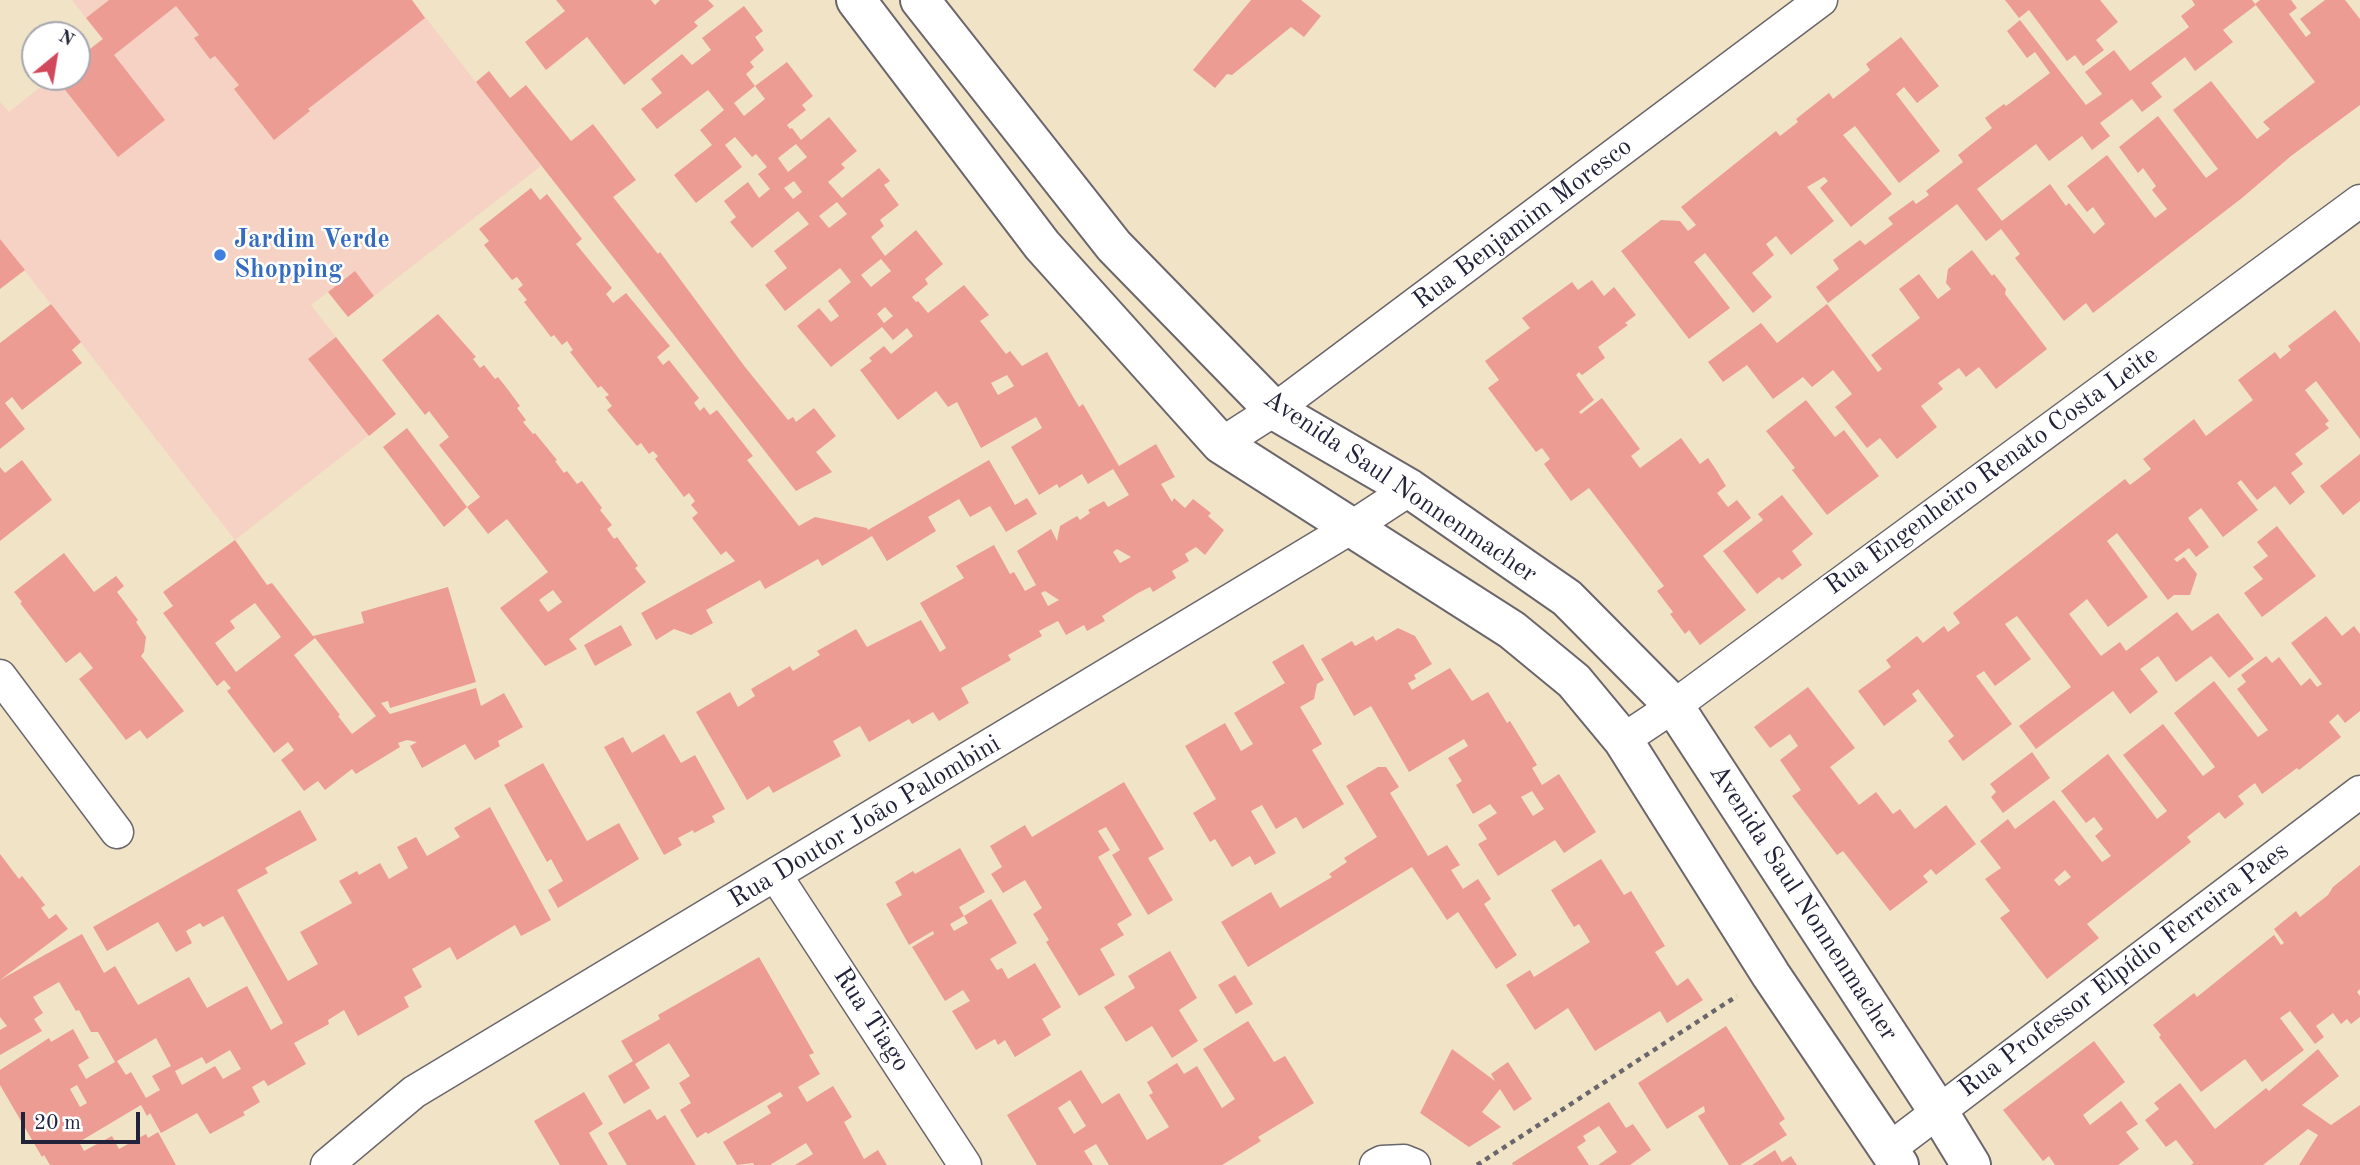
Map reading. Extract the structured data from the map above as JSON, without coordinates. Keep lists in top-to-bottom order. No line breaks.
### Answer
{"streets":{"street":["Rua Benjamim Moresco","Rua Engenheiro Renato Costa Leite","Avenida Saul Nonnenmacher","Rua Doutor João Palombini","Rua Professor Elpídio Ferreira Paes","Rua Tiago"]},"crossings":[["Rua Benjamim Moresco","Avenida Saul Nonnenmacher"],["Rua Engenheiro Renato Costa Leite","Avenida Saul Nonnenmacher"],["Avenida Saul Nonnenmacher","Rua Doutor João Palombini"],["Avenida Saul Nonnenmacher","Rua Professor Elpídio Ferreira Paes"],["Rua Doutor João Palombini","Rua Tiago"]],"places":["Jardim Verde Shopping"],"scale_bar":"20 m","north":"top right"}
